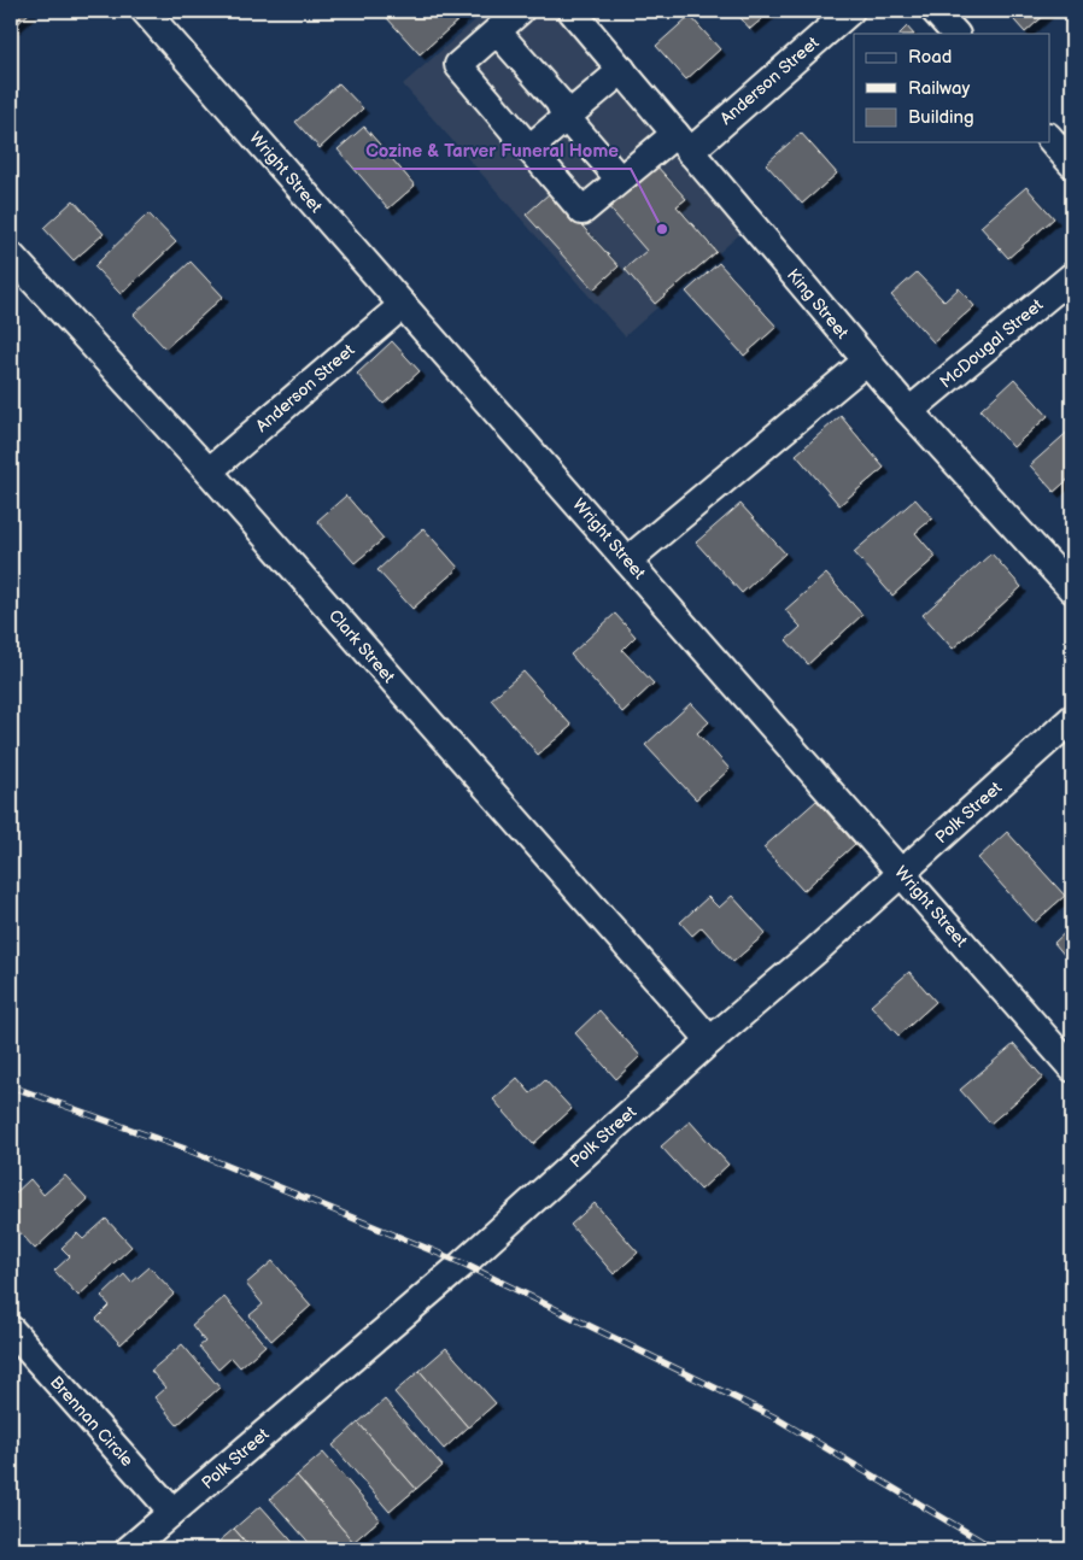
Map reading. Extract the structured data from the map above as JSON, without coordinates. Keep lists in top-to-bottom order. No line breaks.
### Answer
{"streets":{"street":["Anderson Street","Wright Street","King Street","McDougal Street","Clark Street","Polk Street","Brennan Circle"]},"crossings":[["Anderson Street","Wright Street"],["Anderson Street","King Street"],["Anderson Street","Clark Street"],["Wright Street","Polk Street"],["King Street","McDougal Street"],["Clark Street","Polk Street"],["Polk Street","Brennan Circle"]],"places":["Cozine & Tarver Funeral Home"],"legend":["Road","Railway","Building"]}
